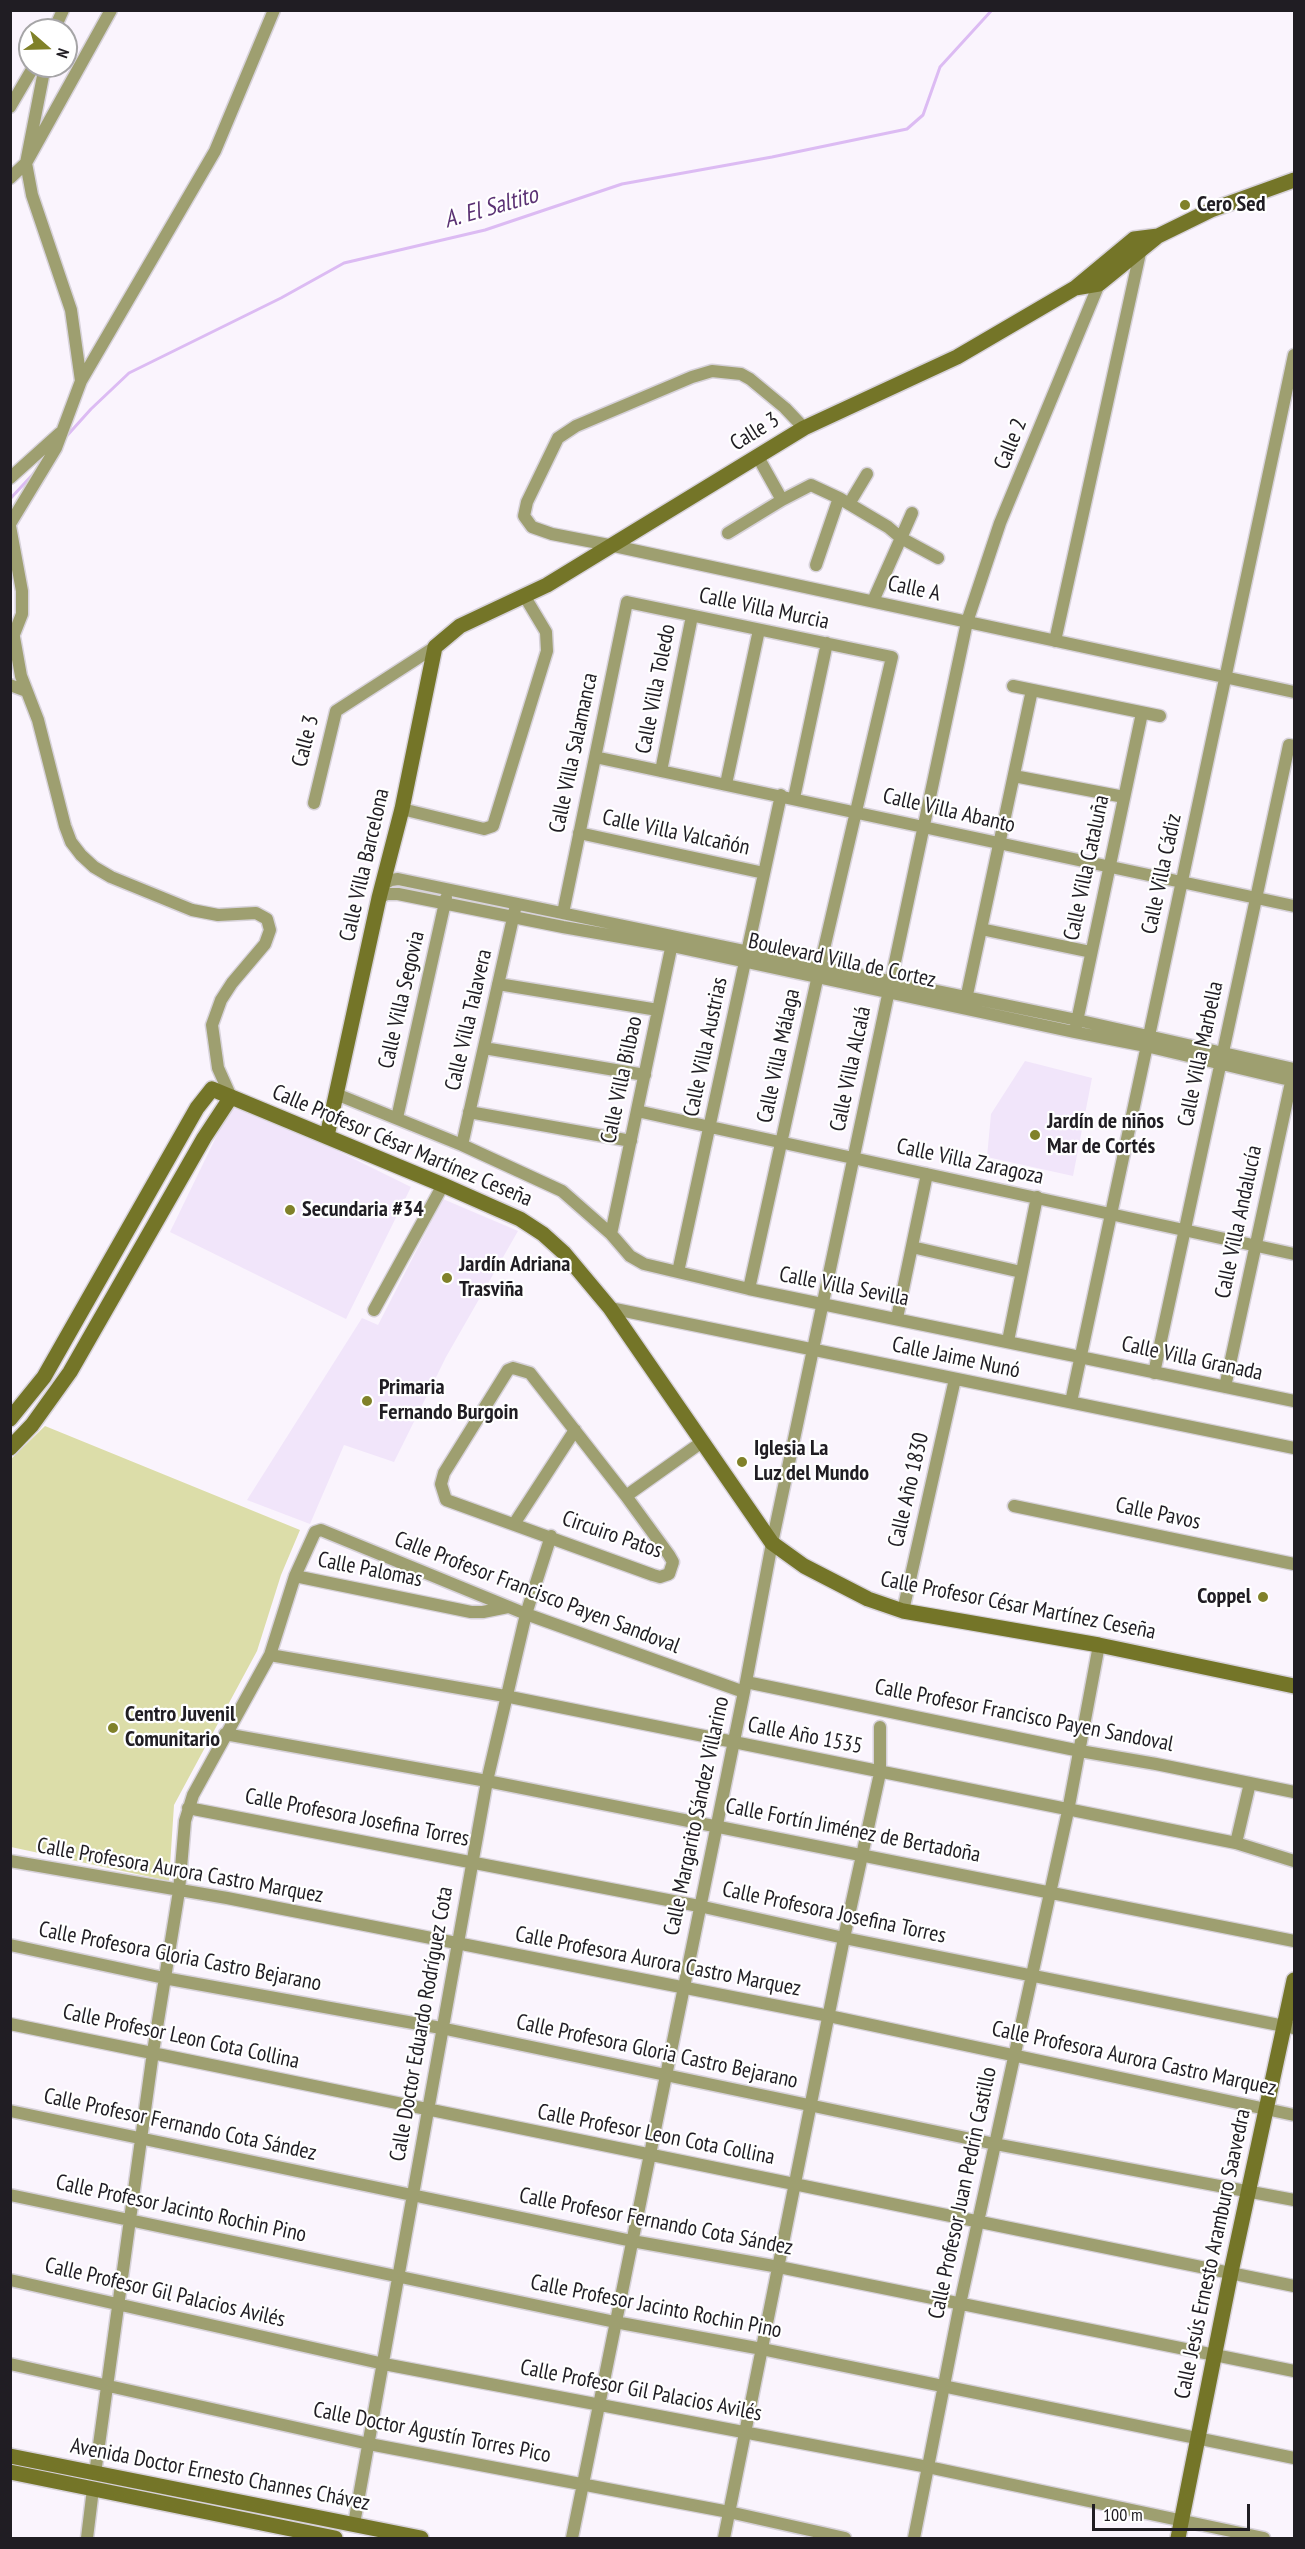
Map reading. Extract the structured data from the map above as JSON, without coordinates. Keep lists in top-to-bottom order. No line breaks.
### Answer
{"streets":{"street":["Calle 3","Calle 2","Calle A","Calle Villa Murcia","Calle Villa Toledo","Calle Villa Salamanca","Calle Villa Abanto","Calle Villa Valcañón","Calle Villa Barcelona","Calle Villa Cataluña","Calle Villa Cádiz","Boulevard Villa de Cortez","Calle Villa Segovia","Calle Villa Talavera","Calle Villa Austrias","Calle Villa Marbella","Calle Villa Málaga","Calle Villa Alcalá","Calle Villa Bilbao","Calle Profesor César Martínez Ceseña","Calle Villa Zaragoza","Calle Villa Andalucía","Calle Villa Sevilla","Calle Jaime Nunó","Calle Villa Granada","Calle Año 1830","Calle Pavos","Circuiro Patos","Calle Palomas","Calle Profesor Francisco Payen Sandoval","Calle Año 1535","Calle Margarito Sández Villarino","Calle Profesora Josefina Torres","Calle Fortín Jiménez de Bertadoña","Calle Profesora Aurora Castro Marquez","Calle Profesora Gloria Castro Bejarano","Calle Doctor Eduardo Rodríguez Cota","Calle Profesor Leon Cota Collina","Calle Profesor Fernando Cota Sández","Calle Profesor Juan Pedrin Castillo","Calle Profesor Jacinto Rochin Pino","Calle Jesús Ernesto Aramburo Saavedra","Calle Profesor Gil Palacios Avilés","Calle Doctor Agustín Torres Pico","Avenida Doctor Ernesto Channes Chávez"]},"crossings":[["Calle 3","Calle A"],["Calle 3","Calle Villa Barcelona"],["Calle 2","Calle A"],["Calle 2","Calle Villa Alcalá"],["Calle A","Calle Villa Cádiz"],["Calle A","Calle Villa Alcalá"],["Calle Villa Murcia","Calle Villa Toledo"],["Calle Villa Murcia","Calle Villa Salamanca"],["Calle Villa Murcia","Calle Villa Málaga"],["Calle Villa Toledo","Calle Villa Abanto"],["Calle Villa Salamanca","Calle Villa Abanto"],["Calle Villa Salamanca","Calle Villa Valcañón"],["Calle Villa Salamanca","Boulevard Villa de Cortez"],["Calle Villa Abanto","Calle Villa Cataluña"],["Calle Villa Abanto","Calle Villa Cádiz"],["Calle Villa Abanto","Calle Villa Austrias"],["Calle Villa Abanto","Calle Villa Marbella"],["Calle Villa Abanto","Calle Villa Málaga"],["Calle Villa Abanto","Calle Villa Alcalá"],["Calle Villa Valcañón","Calle Villa Austrias"],["Calle Villa Barcelona","Boulevard Villa de Cortez"],["Calle Villa Barcelona","Calle Profesor César Martínez Ceseña"],["Calle Villa Cataluña","Boulevard Villa de Cortez"],["Calle Villa Cádiz","Boulevard Villa de Cortez"],["Calle Villa Cádiz","Calle Villa Zaragoza"],["Calle Villa Cádiz","Calle Villa Sevilla"],["Calle Villa Cádiz","Calle Jaime Nunó"],["Calle Villa Cádiz","Calle Villa Granada"],["Boulevard Villa de Cortez","Calle Villa Segovia"],["Boulevard Villa de Cortez","Calle Villa Talavera"],["Boulevard Villa de Cortez","Calle Villa Austrias"],["Boulevard Villa de Cortez","Calle Villa Marbella"],["Boulevard Villa de Cortez","Calle Villa Málaga"],["Boulevard Villa de Cortez","Calle Villa Alcalá"],["Boulevard Villa de Cortez","Calle Villa Bilbao"],["Boulevard Villa de Cortez","Calle Villa Andalucía"],["Calle Villa Austrias","Calle Villa Zaragoza"],["Calle Villa Austrias","Calle Villa Sevilla"],["Calle Villa Marbella","Calle Villa Zaragoza"],["Calle Villa Marbella","Calle Villa Granada"],["Calle Villa Málaga","Calle Villa Zaragoza"],["Calle Villa Málaga","Calle Villa Sevilla"],["Calle Villa Alcalá","Calle Villa Zaragoza"],["Calle Villa Alcalá","Calle Villa Sevilla"],["Calle Villa Alcalá","Calle Jaime Nunó"],["Calle Villa Alcalá","Calle Margarito Sández Villarino"],["Calle Villa Bilbao","Calle Villa Zaragoza"],["Calle Villa Bilbao","Calle Villa Sevilla"],["Calle Profesor César Martínez Ceseña","Calle Jaime Nunó"],["Calle Profesor César Martínez Ceseña","Calle Año 1830"],["Calle Profesor César Martínez Ceseña","Calle Margarito Sández Villarino"],["Calle Profesor César Martínez Ceseña","Calle Profesor Juan Pedrin Castillo"],["Calle Villa Zaragoza","Calle Villa Andalucía"],["Calle Villa Andalucía","Calle Villa Granada"],["Calle Villa Sevilla","Calle Villa Granada"],["Calle Jaime Nunó","Calle Año 1830"],["Calle Jaime Nunó","Calle Margarito Sández Villarino"],["Circuiro Patos","Calle Doctor Eduardo Rodríguez Cota"],["Calle Palomas","Calle Profesor Francisco Payen Sandoval"],["Calle Profesor Francisco Payen Sandoval","Calle Margarito Sández Villarino"],["Calle Profesor Francisco Payen Sandoval","Calle Doctor Eduardo Rodríguez Cota"],["Calle Profesor Francisco Payen Sandoval","Calle Profesor Juan Pedrin Castillo"],["Calle Año 1535","Calle Margarito Sández Villarino"],["Calle Año 1535","Calle Doctor Eduardo Rodríguez Cota"],["Calle Año 1535","Calle Profesor Juan Pedrin Castillo"],["Calle Margarito Sández Villarino","Calle Profesora Josefina Torres"],["Calle Margarito Sández Villarino","Calle Fortín Jiménez de Bertadoña"],["Calle Margarito Sández Villarino","Calle Profesora Aurora Castro Marquez"],["Calle Margarito Sández Villarino","Calle Profesora Gloria Castro Bejarano"],["Calle Margarito Sández Villarino","Calle Profesor Leon Cota Collina"],["Calle Margarito Sández Villarino","Calle Profesor Fernando Cota Sández"],["Calle Margarito Sández Villarino","Calle Profesor Jacinto Rochin Pino"],["Calle Margarito Sández Villarino","Calle Profesor Gil Palacios Avilés"],["Calle Margarito Sández Villarino","Calle Doctor Agustín Torres Pico"],["Calle Profesora Josefina Torres","Calle Doctor Eduardo Rodríguez Cota"],["Calle Profesora Josefina Torres","Calle Profesor Juan Pedrin Castillo"],["Calle Profesora Josefina Torres","Calle Jesús Ernesto Aramburo Saavedra"],["Calle Fortín Jiménez de Bertadoña","Calle Doctor Eduardo Rodríguez Cota"],["Calle Fortín Jiménez de Bertadoña","Calle Profesor Juan Pedrin Castillo"],["Calle Profesora Aurora Castro Marquez","Calle Doctor Eduardo Rodríguez Cota"],["Calle Profesora Aurora Castro Marquez","Calle Profesor Juan Pedrin Castillo"],["Calle Profesora Aurora Castro Marquez","Calle Jesús Ernesto Aramburo Saavedra"],["Calle Profesora Gloria Castro Bejarano","Calle Doctor Eduardo Rodríguez Cota"],["Calle Profesora Gloria Castro Bejarano","Calle Profesor Juan Pedrin Castillo"],["Calle Profesora Gloria Castro Bejarano","Calle Jesús Ernesto Aramburo Saavedra"],["Calle Doctor Eduardo Rodríguez Cota","Calle Profesor Leon Cota Collina"],["Calle Doctor Eduardo Rodríguez Cota","Calle Profesor Fernando Cota Sández"],["Calle Doctor Eduardo Rodríguez Cota","Calle Profesor Jacinto Rochin Pino"],["Calle Doctor Eduardo Rodríguez Cota","Calle Profesor Gil Palacios Avilés"],["Calle Doctor Eduardo Rodríguez Cota","Calle Doctor Agustín Torres Pico"],["Calle Doctor Eduardo Rodríguez Cota","Avenida Doctor Ernesto Channes Chávez"],["Calle Profesor Leon Cota Collina","Calle Profesor Juan Pedrin Castillo"],["Calle Profesor Leon Cota Collina","Calle Jesús Ernesto Aramburo Saavedra"],["Calle Profesor Fernando Cota Sández","Calle Profesor Juan Pedrin Castillo"],["Calle Profesor Fernando Cota Sández","Calle Jesús Ernesto Aramburo Saavedra"],["Calle Profesor Juan Pedrin Castillo","Calle Profesor Jacinto Rochin Pino"],["Calle Profesor Juan Pedrin Castillo","Calle Profesor Gil Palacios Avilés"],["Calle Profesor Jacinto Rochin Pino","Calle Jesús Ernesto Aramburo Saavedra"],["Calle Jesús Ernesto Aramburo Saavedra","Calle Profesor Gil Palacios Avilés"]],"water":["A. El Saltito"],"places":["Cero Sed","Jardín de niños Mar de Cortés","Secundaria #34","Jardín Adriana Trasviña","Primaria Fernando Burgoin","Iglesia La Luz del Mundo","Coppel","Centro Juvenil Comunitario"],"scale_bar":"100 m","north":"right"}
